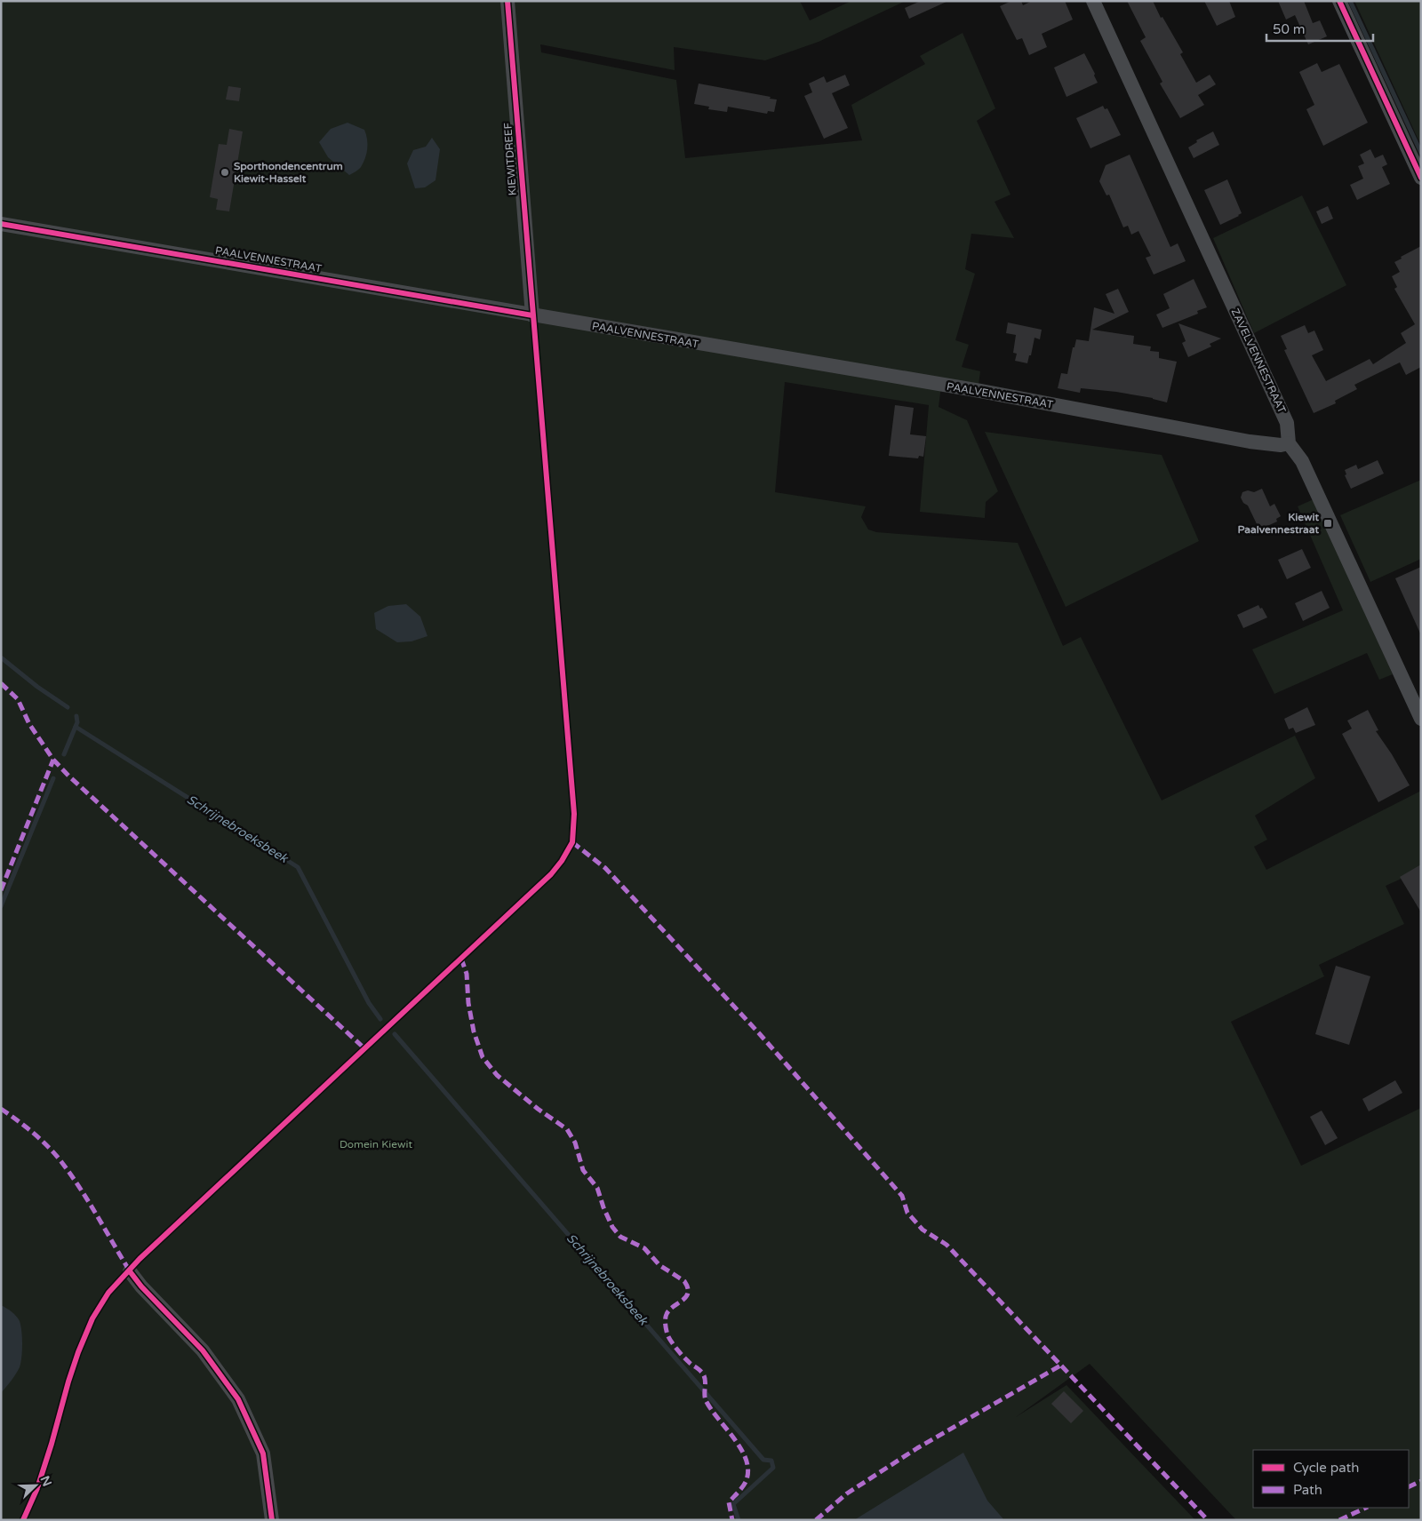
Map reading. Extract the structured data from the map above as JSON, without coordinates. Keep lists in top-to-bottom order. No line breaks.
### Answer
{"streets":{"street":["KIEWITDREEF","PAALVENNESTRAAT","ZAVELVENNESTRAAT"]},"crossings":[["KIEWITDREEF","PAALVENNESTRAAT"],["PAALVENNESTRAAT","ZAVELVENNESTRAAT"]],"water":["Schrijnebroeksbeek"],"parks":["Domein Kiewit"],"places":{"other":["Sporthondencentrum Kiewit-Hasselt"],"transit":["Kiewit Paalvennestraat"]},"legend":["Cycle path","Path"],"scale_bar":"50 m","north":"top right"}
